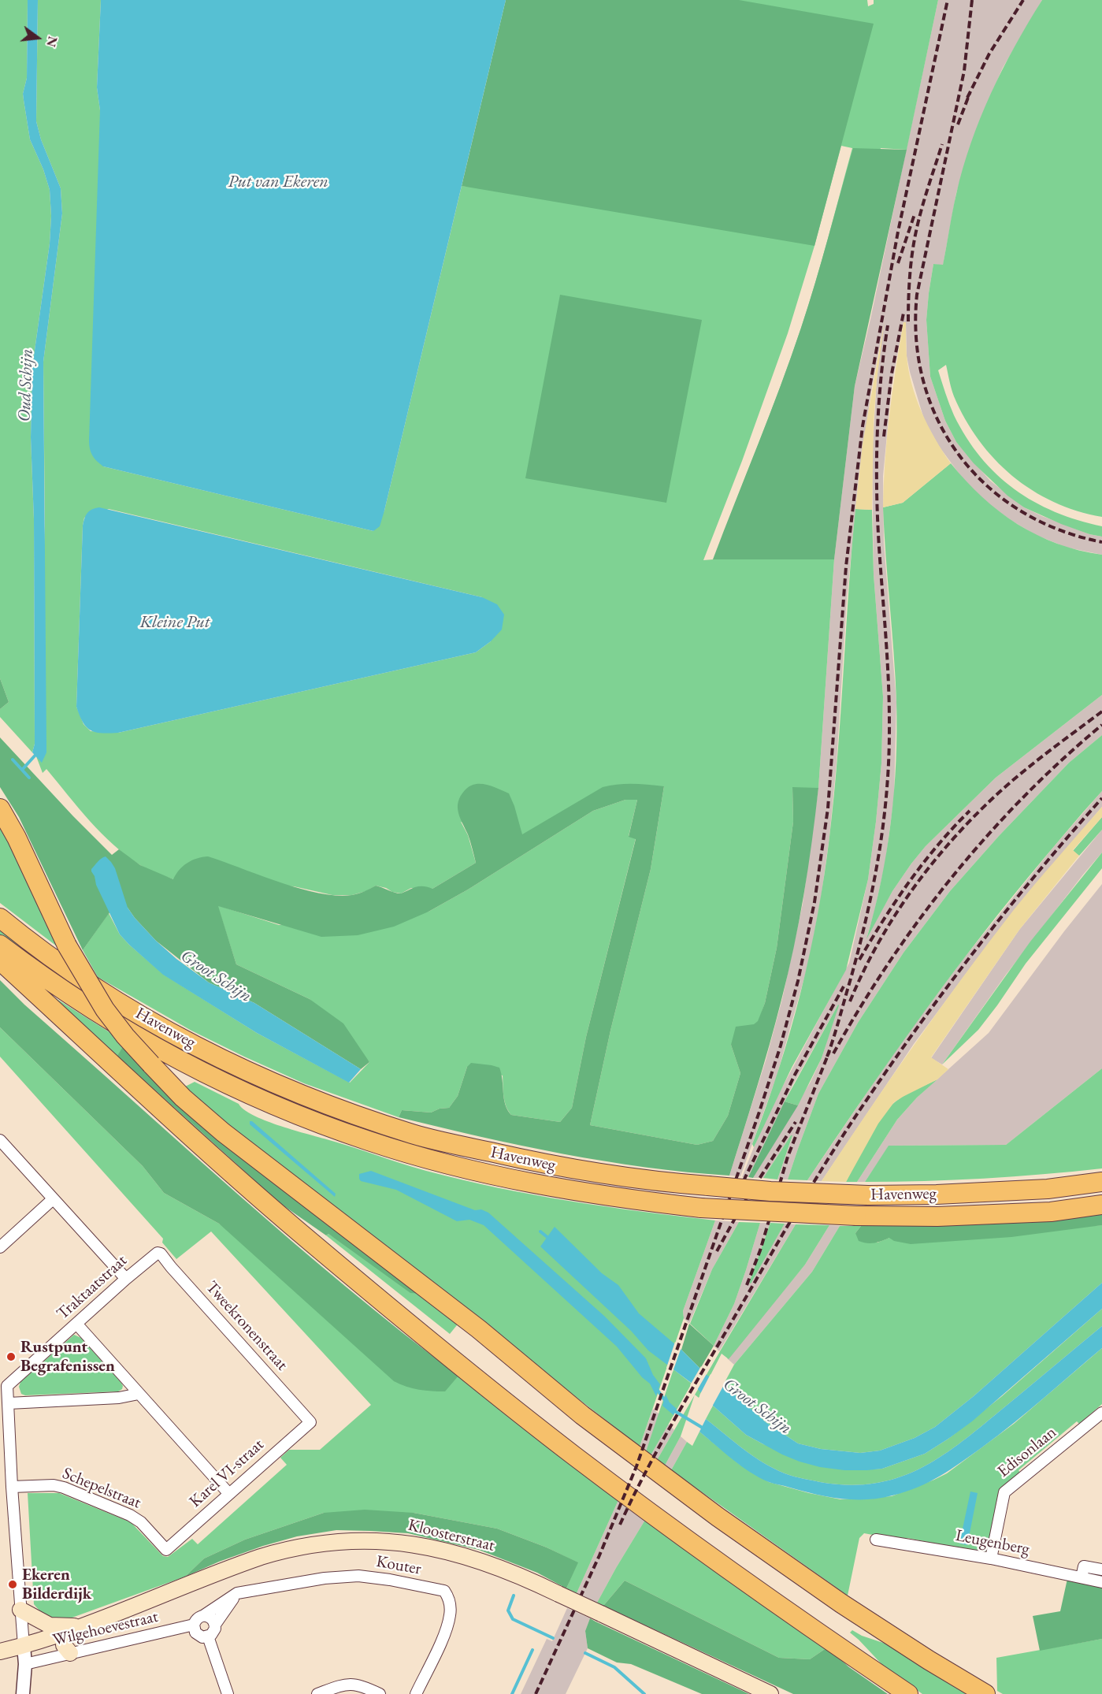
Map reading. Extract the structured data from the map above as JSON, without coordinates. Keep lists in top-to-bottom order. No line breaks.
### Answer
{"streets":{"highway":["Havenweg"],"main road":["Kloosterstraat"],"street":["Traktaatstraat","Tweekronenstraat","Edisonlaan","Karel VI-straat","Schepelstraat","Leugenberg","Kouter","Wilgehoevestraat"]},"crossings":[["Traktaatstraat","Tweekronenstraat"],["Tweekronenstraat","Karel VI-straat"],["Edisonlaan","Leugenberg"],["Karel VI-straat","Schepelstraat"],["Kouter","Wilgehoevestraat"]],"water":["Put van Ekeren","Oud Schijn","Kleine Put","Groot Schijn"],"places":["Rustpunt Begrafenissen","Ekeren Bilderdijk"],"north":"right"}
